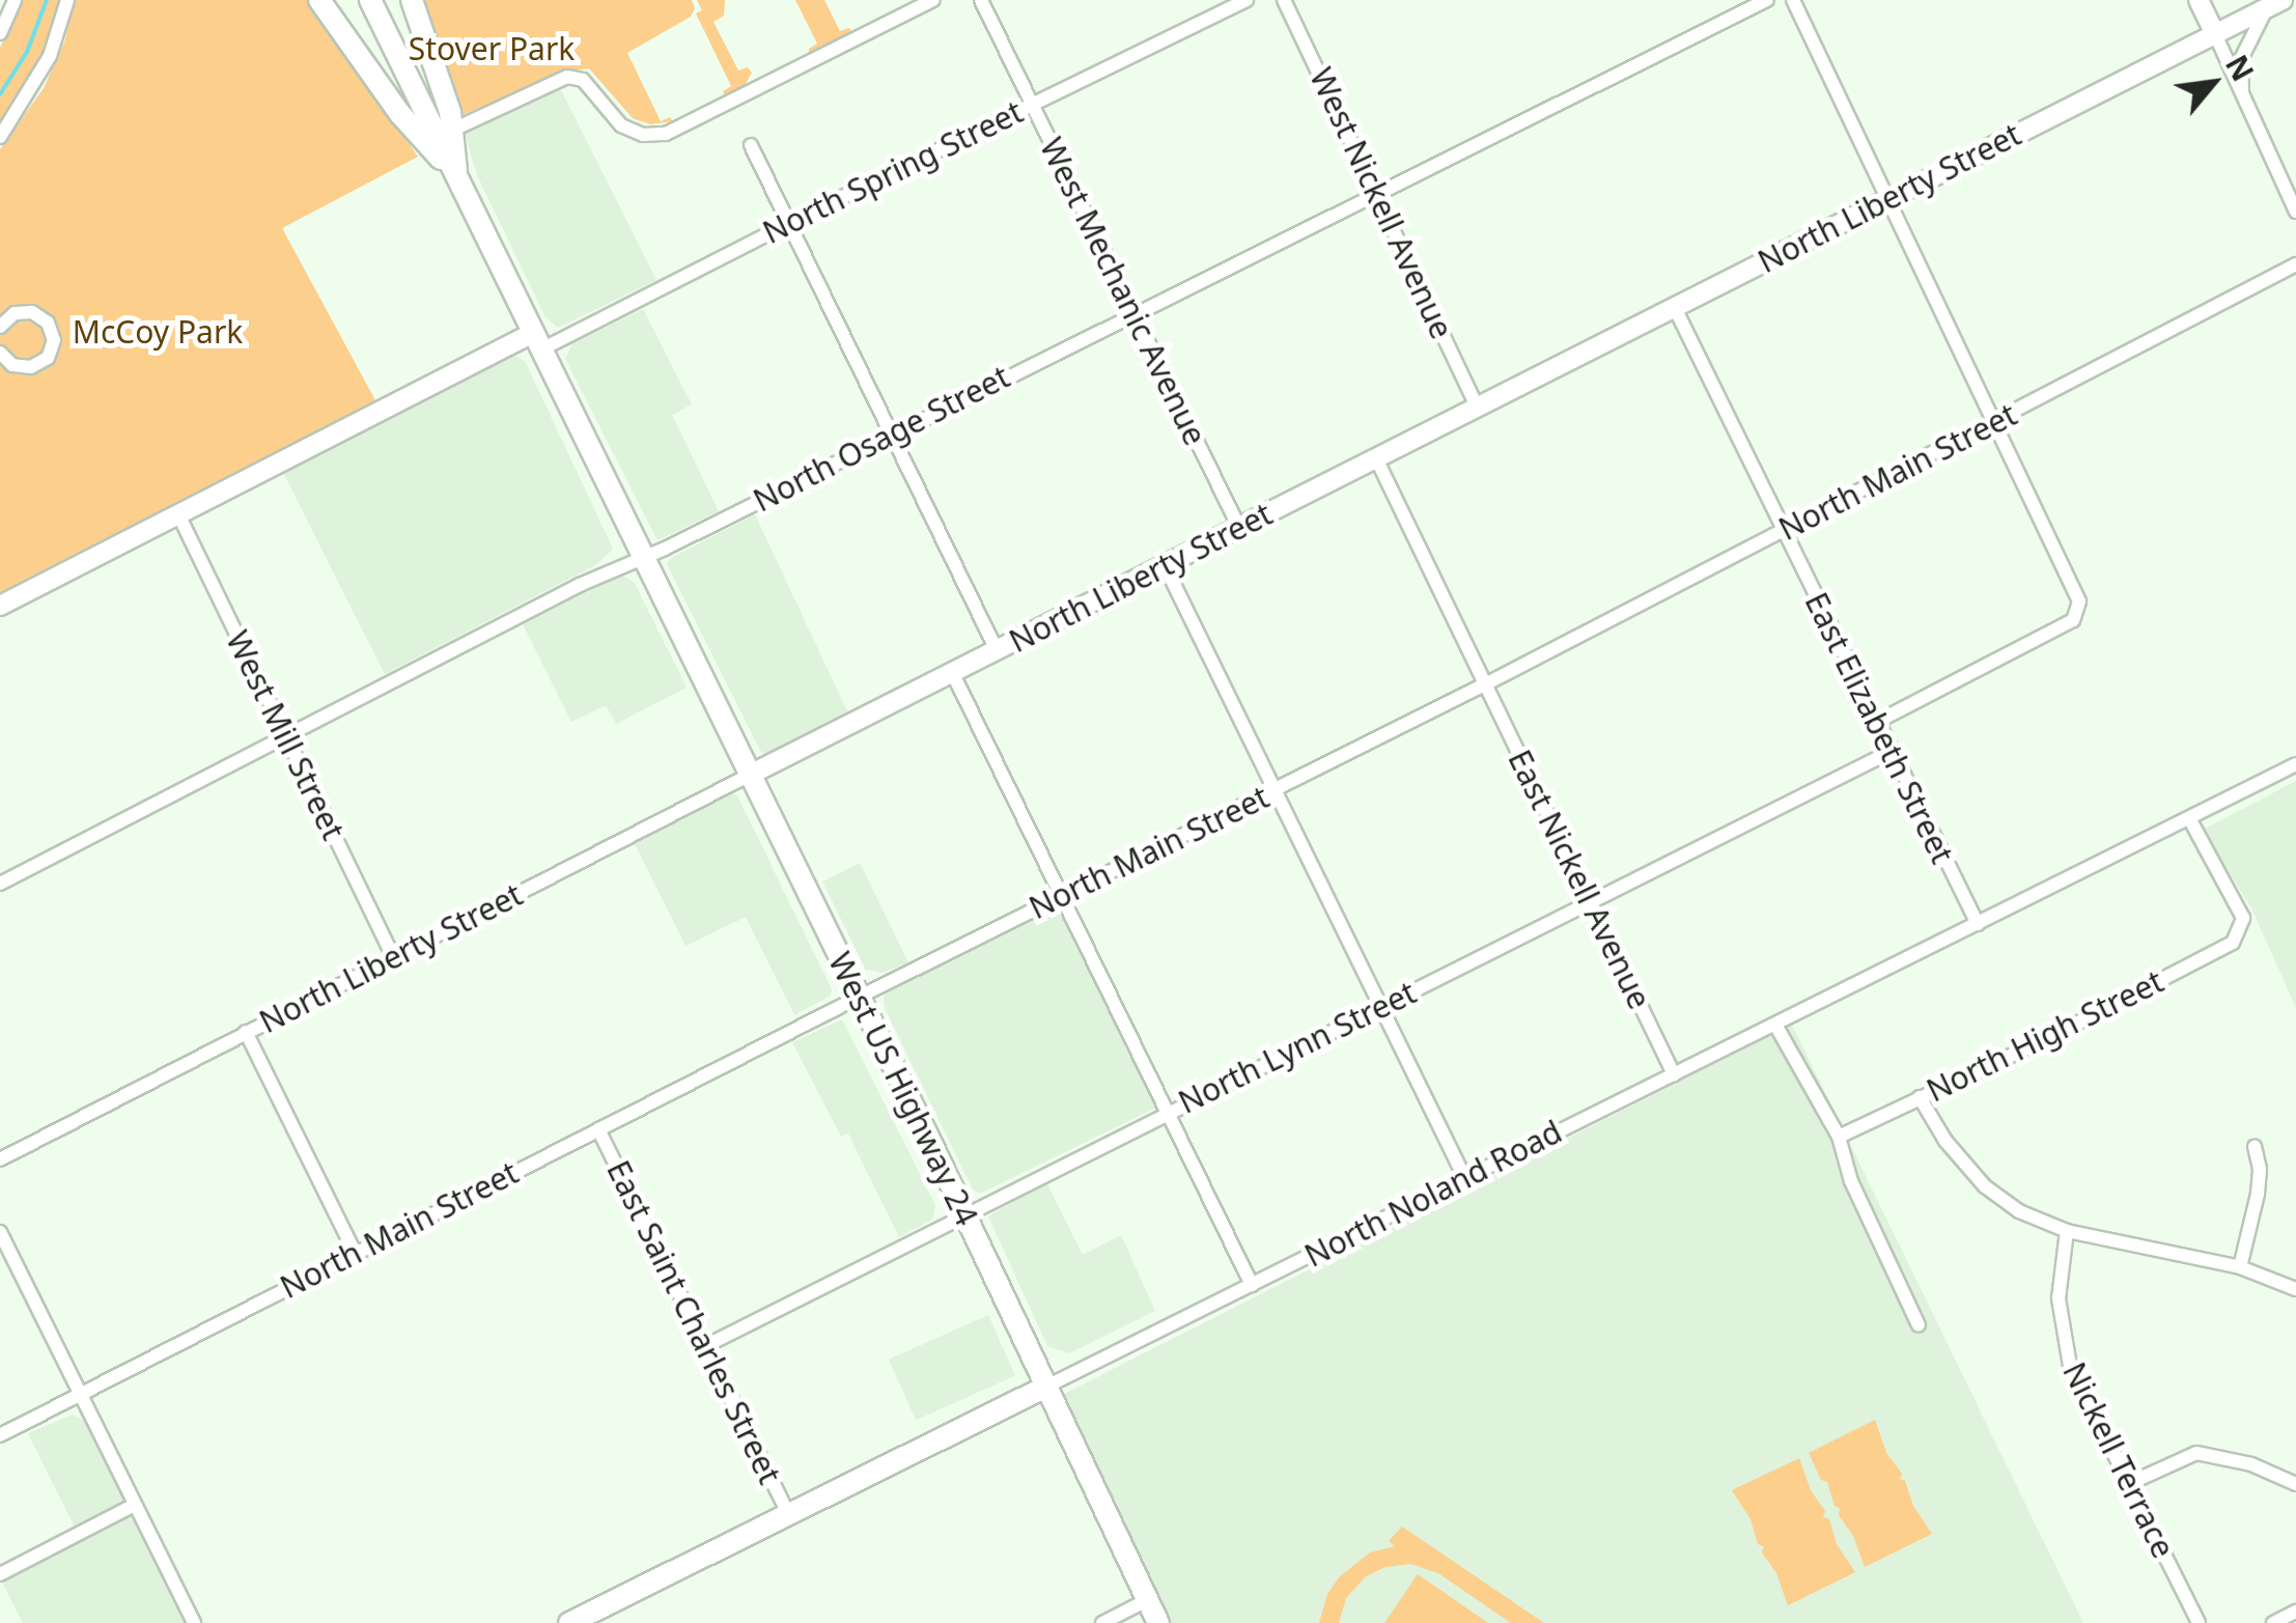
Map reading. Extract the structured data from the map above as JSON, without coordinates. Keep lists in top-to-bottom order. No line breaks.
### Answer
{"streets":{"main road":["North Spring Street","North Liberty Street","West US Highway 24","North Noland Road"],"street":["West Nickell Avenue","West Mechanic Avenue","North Osage Street","North Main Street","East Elizabeth Street","West Mill Street","East Nickell Avenue","North High Street","North Lynn Street","East Saint Charles Street","Nickell Terrace"]},"crossings":[["North Spring Street","West Mechanic Avenue"],["North Spring Street","West Mill Street"],["North Spring Street","West US Highway 24"],["North Liberty Street","West Nickell Avenue"],["North Liberty Street","West Mechanic Avenue"],["North Liberty Street","East Elizabeth Street"],["North Liberty Street","West Mill Street"],["North Liberty Street","West US Highway 24"],["West Nickell Avenue","North Osage Street"],["West Mechanic Avenue","North Osage Street"],["North Osage Street","West Mill Street"],["North Osage Street","West US Highway 24"],["North Main Street","East Elizabeth Street"],["North Main Street","East Nickell Avenue"],["North Main Street","West US Highway 24"],["North Main Street","East Saint Charles Street"],["East Elizabeth Street","North Lynn Street"],["East Elizabeth Street","North Noland Road"],["East Nickell Avenue","North Lynn Street"],["East Nickell Avenue","North Noland Road"],["North High Street","North Noland Road"],["North Lynn Street","West US Highway 24"],["North Lynn Street","East Saint Charles Street"],["West US Highway 24","North Noland Road"],["North Noland Road","East Saint Charles Street"]],"parks":["Stover Park","McCoy Park"],"north":"top right"}
